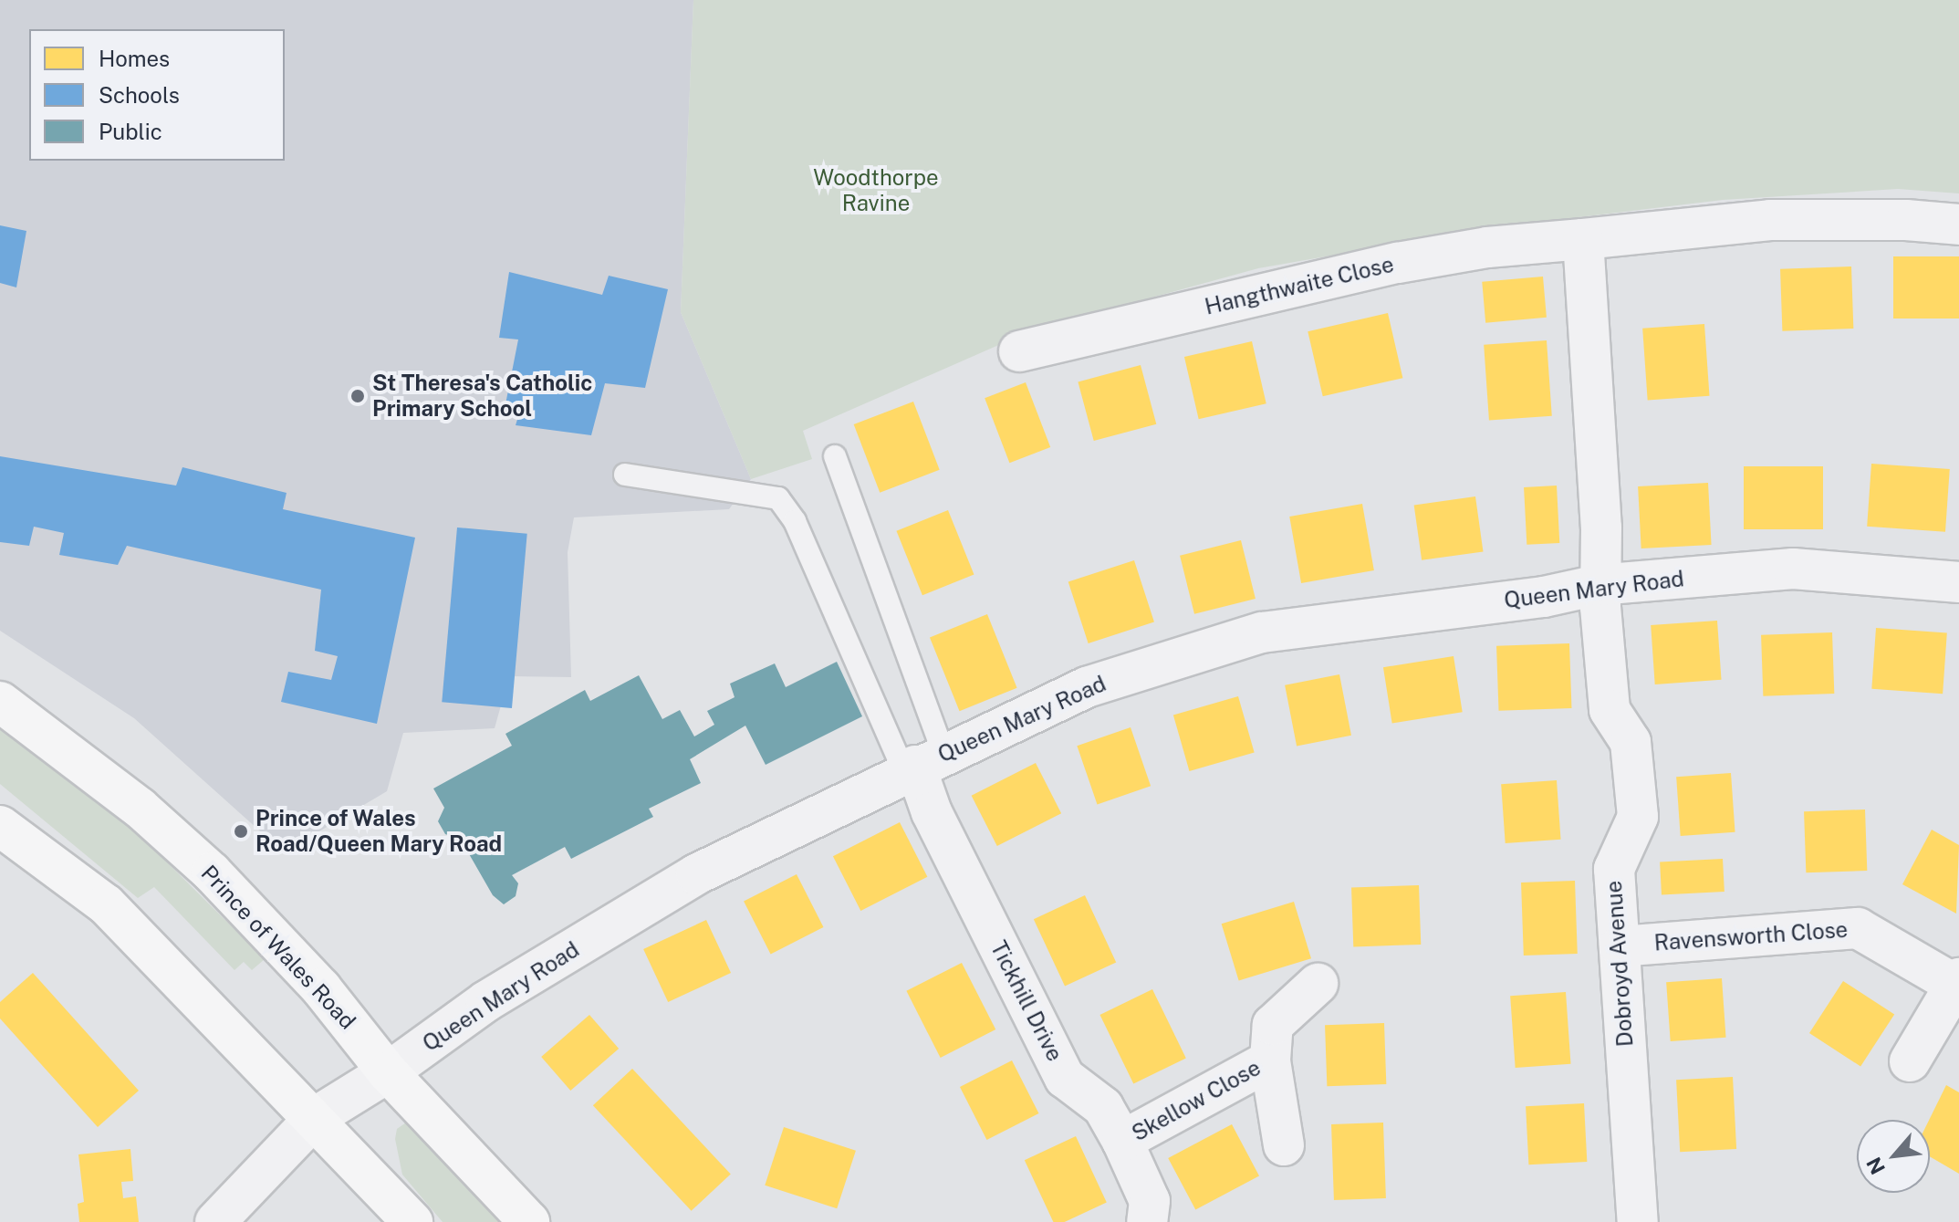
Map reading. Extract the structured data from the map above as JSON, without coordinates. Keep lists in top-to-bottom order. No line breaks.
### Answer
{"streets":{"highway":["Prince of Wales Road"],"street":["Hangthwaite Close","Queen Mary Road","Ravensworth Close","Dobroyd Avenue","Tickhill Drive","Skellow Close"]},"crossings":[["Queen Mary Road","Prince of Wales Road"],["Queen Mary Road","Dobroyd Avenue"],["Queen Mary Road","Tickhill Drive"],["Ravensworth Close","Dobroyd Avenue"],["Tickhill Drive","Skellow Close"]],"parks":["Woodthorpe Ravine"],"places":["St Theresa's Catholic Primary School","Prince of Wales Road/Queen Mary Road"],"legend":["Homes","Schools","Public"],"north":"bottom left"}
